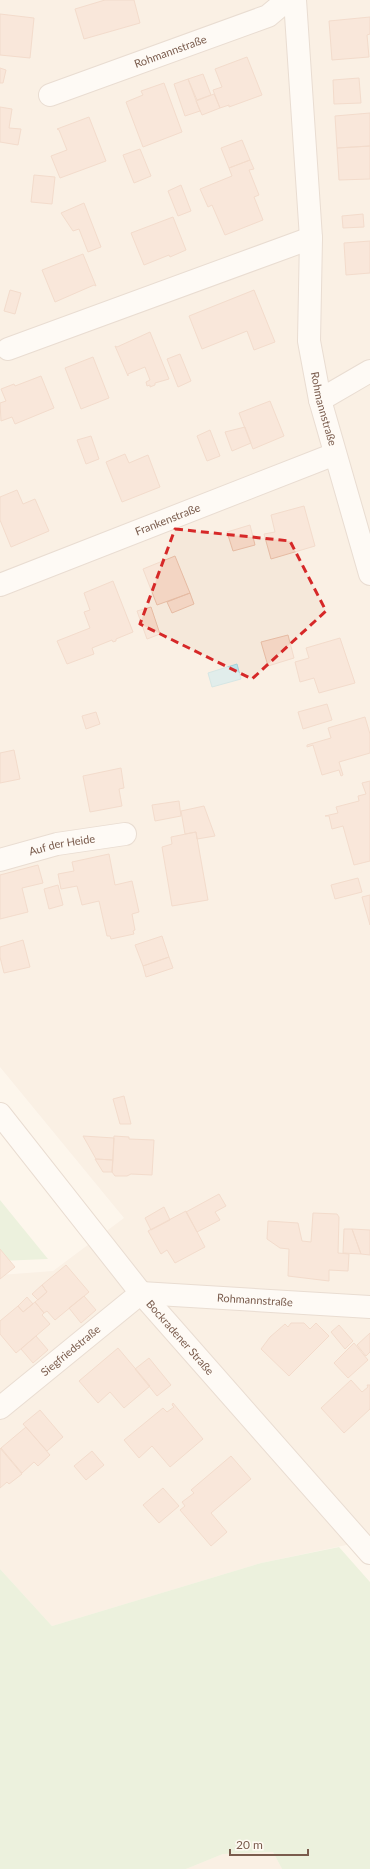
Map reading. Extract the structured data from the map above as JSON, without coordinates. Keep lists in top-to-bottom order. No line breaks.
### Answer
{"streets":{"street":["Rohmannstraße","Frankenstraße","Auf der Heide","Bockradener Straße","Siegfriedstraße"]},"crossings":[["Rohmannstraße","Frankenstraße"],["Rohmannstraße","Bockradener Straße"],["Rohmannstraße","Siegfriedstraße"],["Bockradener Straße","Siegfriedstraße"]],"scale_bar":"20 m"}
